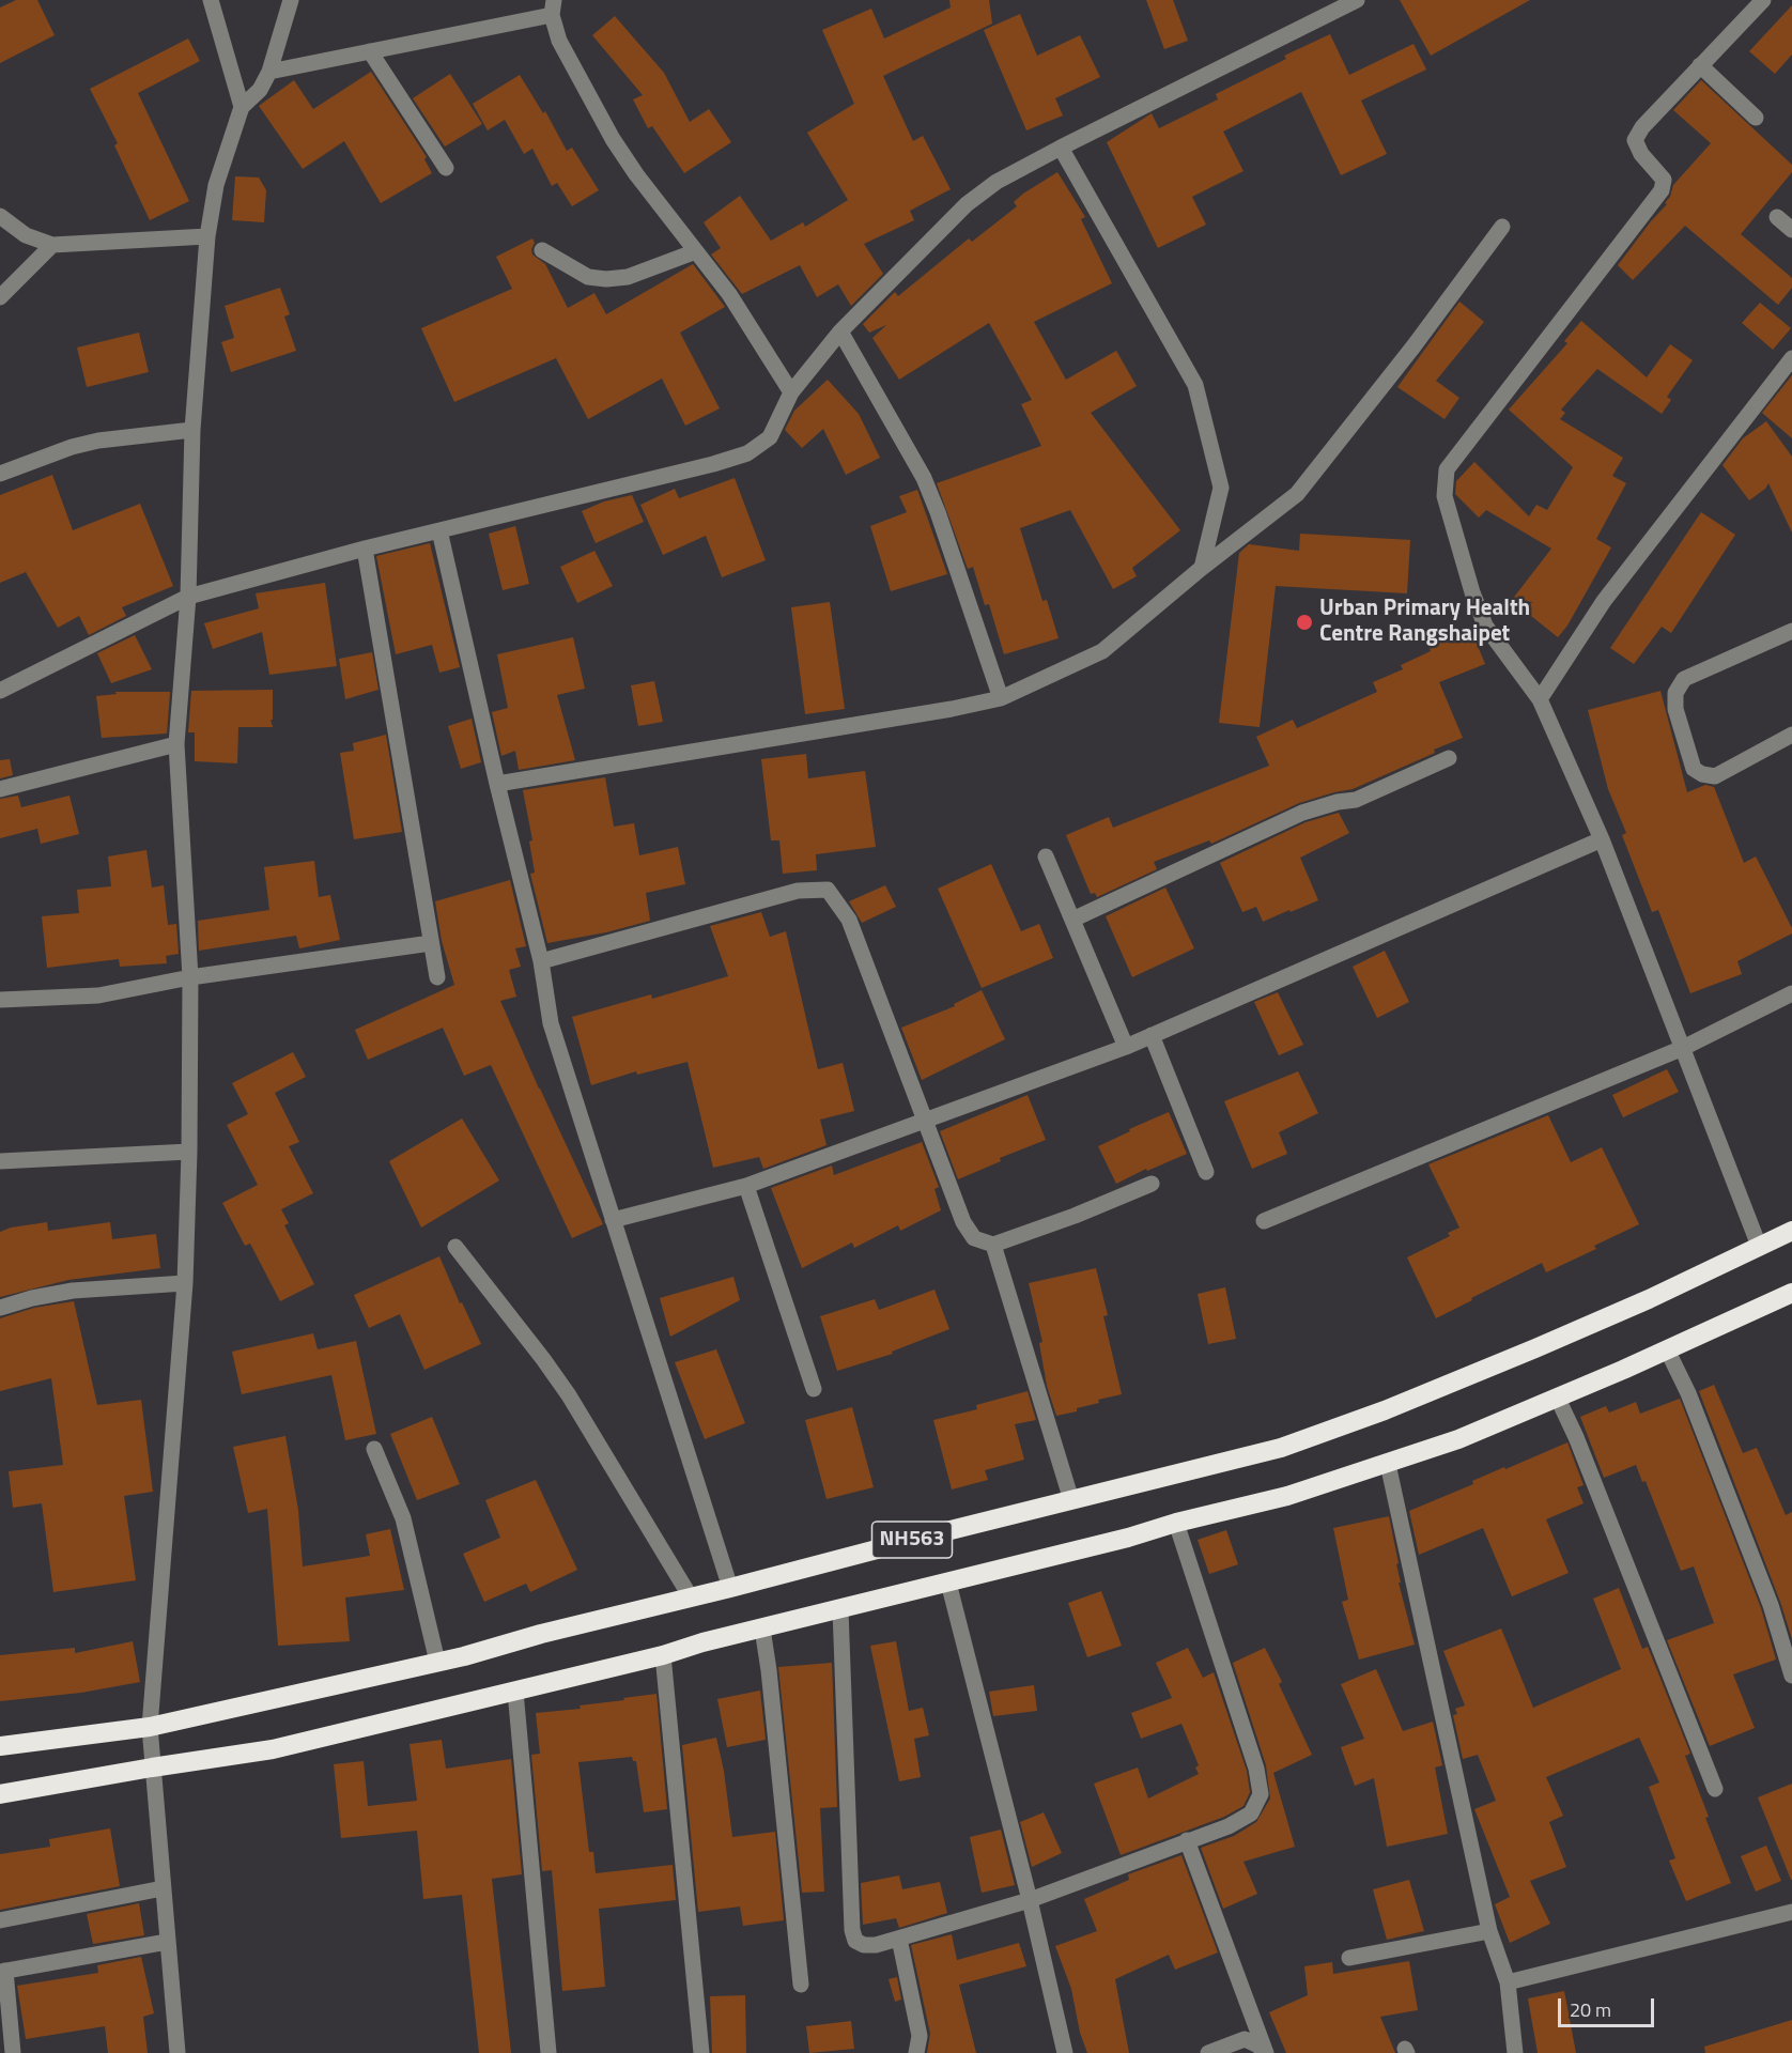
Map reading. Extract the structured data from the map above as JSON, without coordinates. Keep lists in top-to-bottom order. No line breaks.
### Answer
{"streets":{"highway":["NH563"]},"places":["Urban Primary Health Centre Rangshaipet"],"scale_bar":"20 m"}
